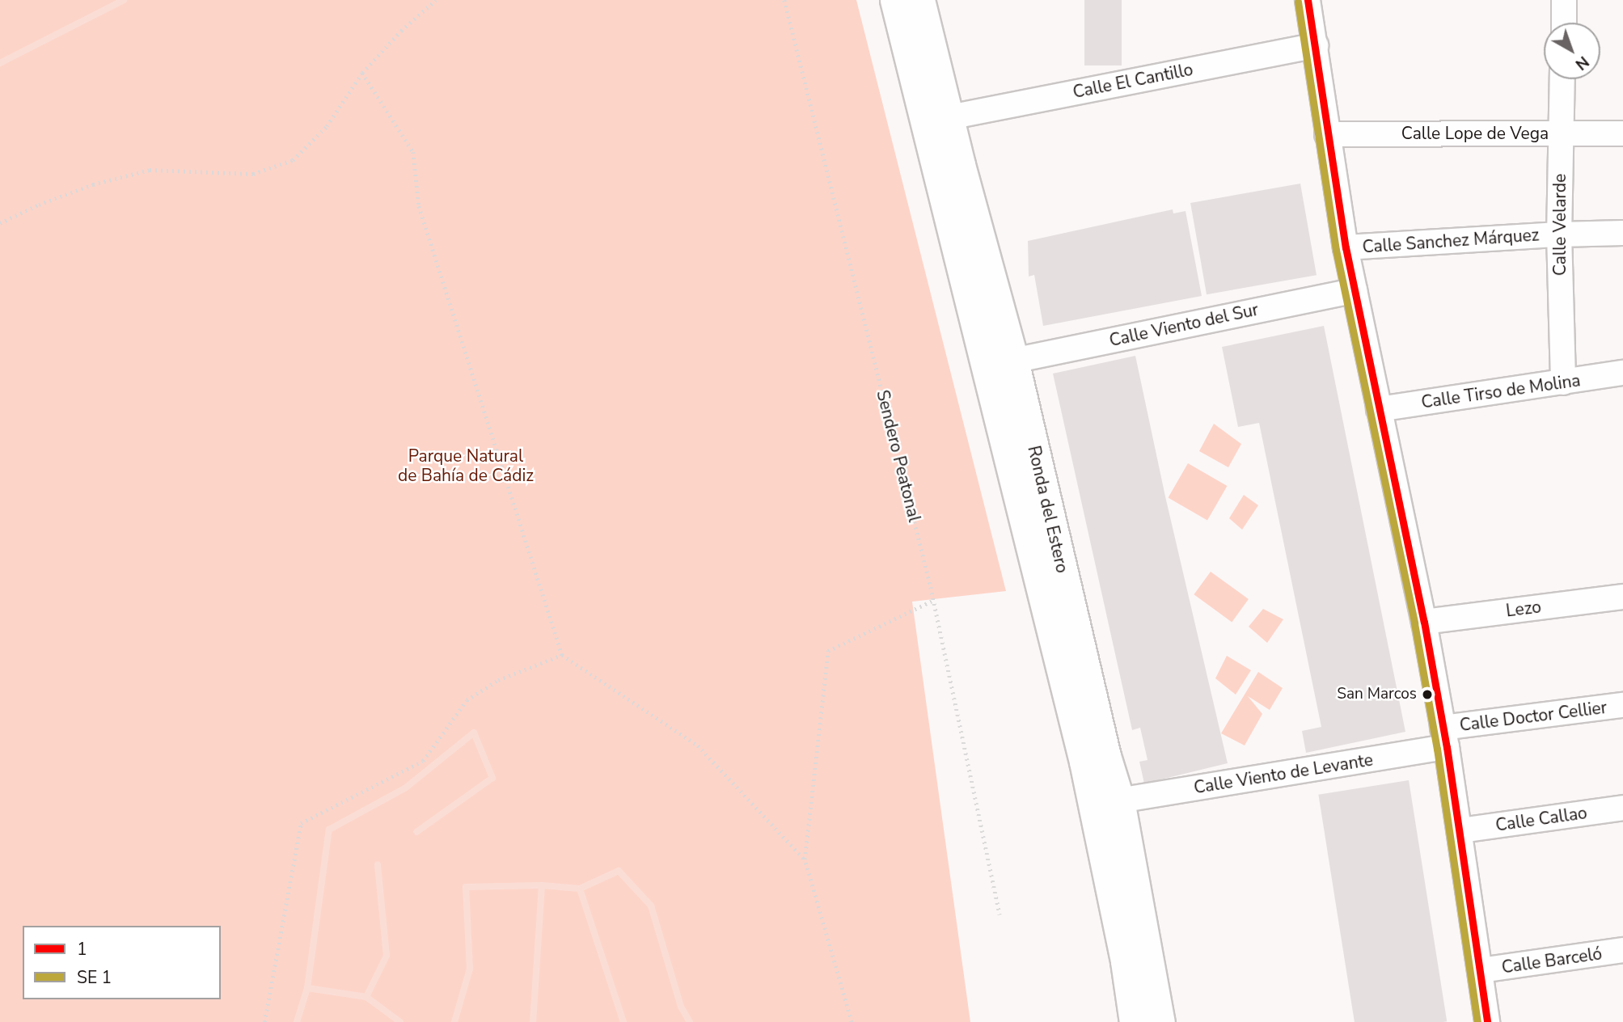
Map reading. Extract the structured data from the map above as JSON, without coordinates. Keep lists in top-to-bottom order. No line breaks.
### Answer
{"streets":{"street":["Calle El Cantillo","Calle Lope de Vega","Calle Velarde","Calle Sanchez Márquez","Calle Viento del Sur","Calle Tirso de Molina","Ronda del Estero","Lezo","Calle Doctor Cellier","Calle Viento de Levante","Calle Callao","Calle Barceló"],"path":["Sendero Peatonal"]},"crossings":[["Calle El Cantillo","Ronda del Estero"],["Calle Lope de Vega","Calle Velarde"],["Calle Velarde","Calle Sanchez Márquez"],["Calle Velarde","Calle Tirso de Molina"],["Calle Viento del Sur","Ronda del Estero"],["Ronda del Estero","Calle Viento de Levante"],["Calle Doctor Cellier","Calle Viento de Levante"]],"parks":["Parque Natural de Bahía de Cádiz"],"places":["San Marcos"],"lines":["transit line 1"],"legend":["1","SE 1"],"north":"bottom right"}
